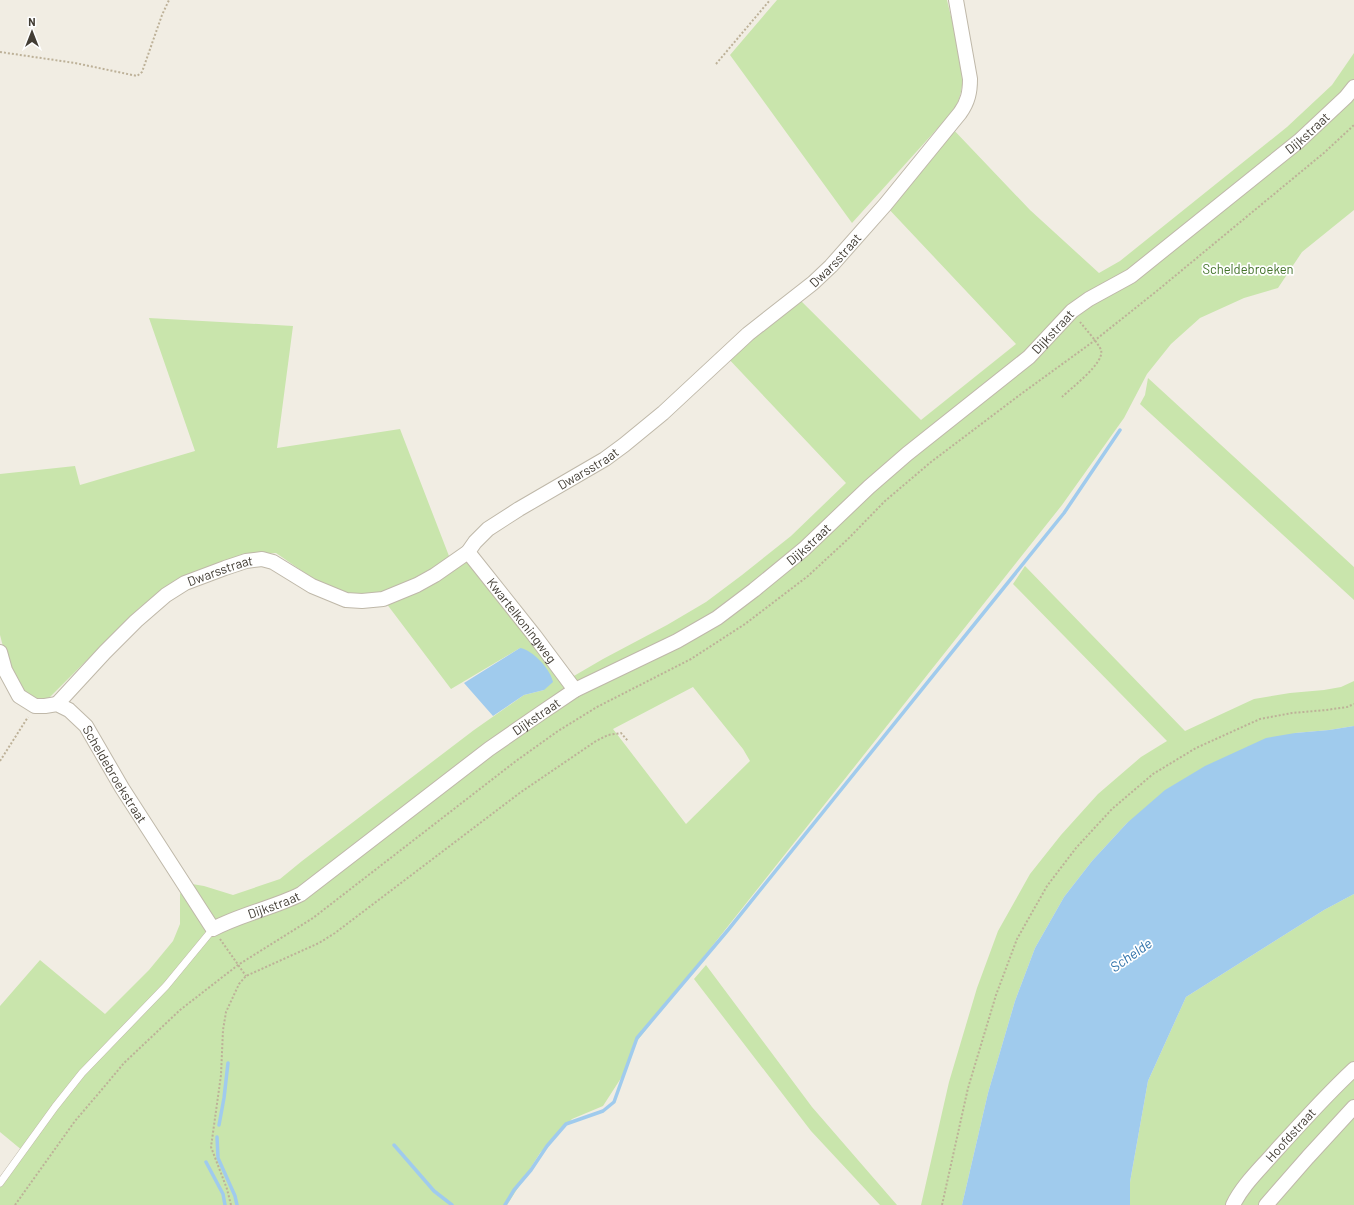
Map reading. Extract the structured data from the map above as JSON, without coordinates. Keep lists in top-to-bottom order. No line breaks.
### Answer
{"streets":{"street":["Dijkstraat","Dwarsstraat","Kwartelkoningweg","Scheldebroekstraat","Hoofdstraat"]},"crossings":[["Dijkstraat","Kwartelkoningweg"],["Dijkstraat","Scheldebroekstraat"],["Dwarsstraat","Kwartelkoningweg"],["Dwarsstraat","Scheldebroekstraat"]],"water":["Schelde"],"parks":["Scheldebroeken"],"north":"top"}
